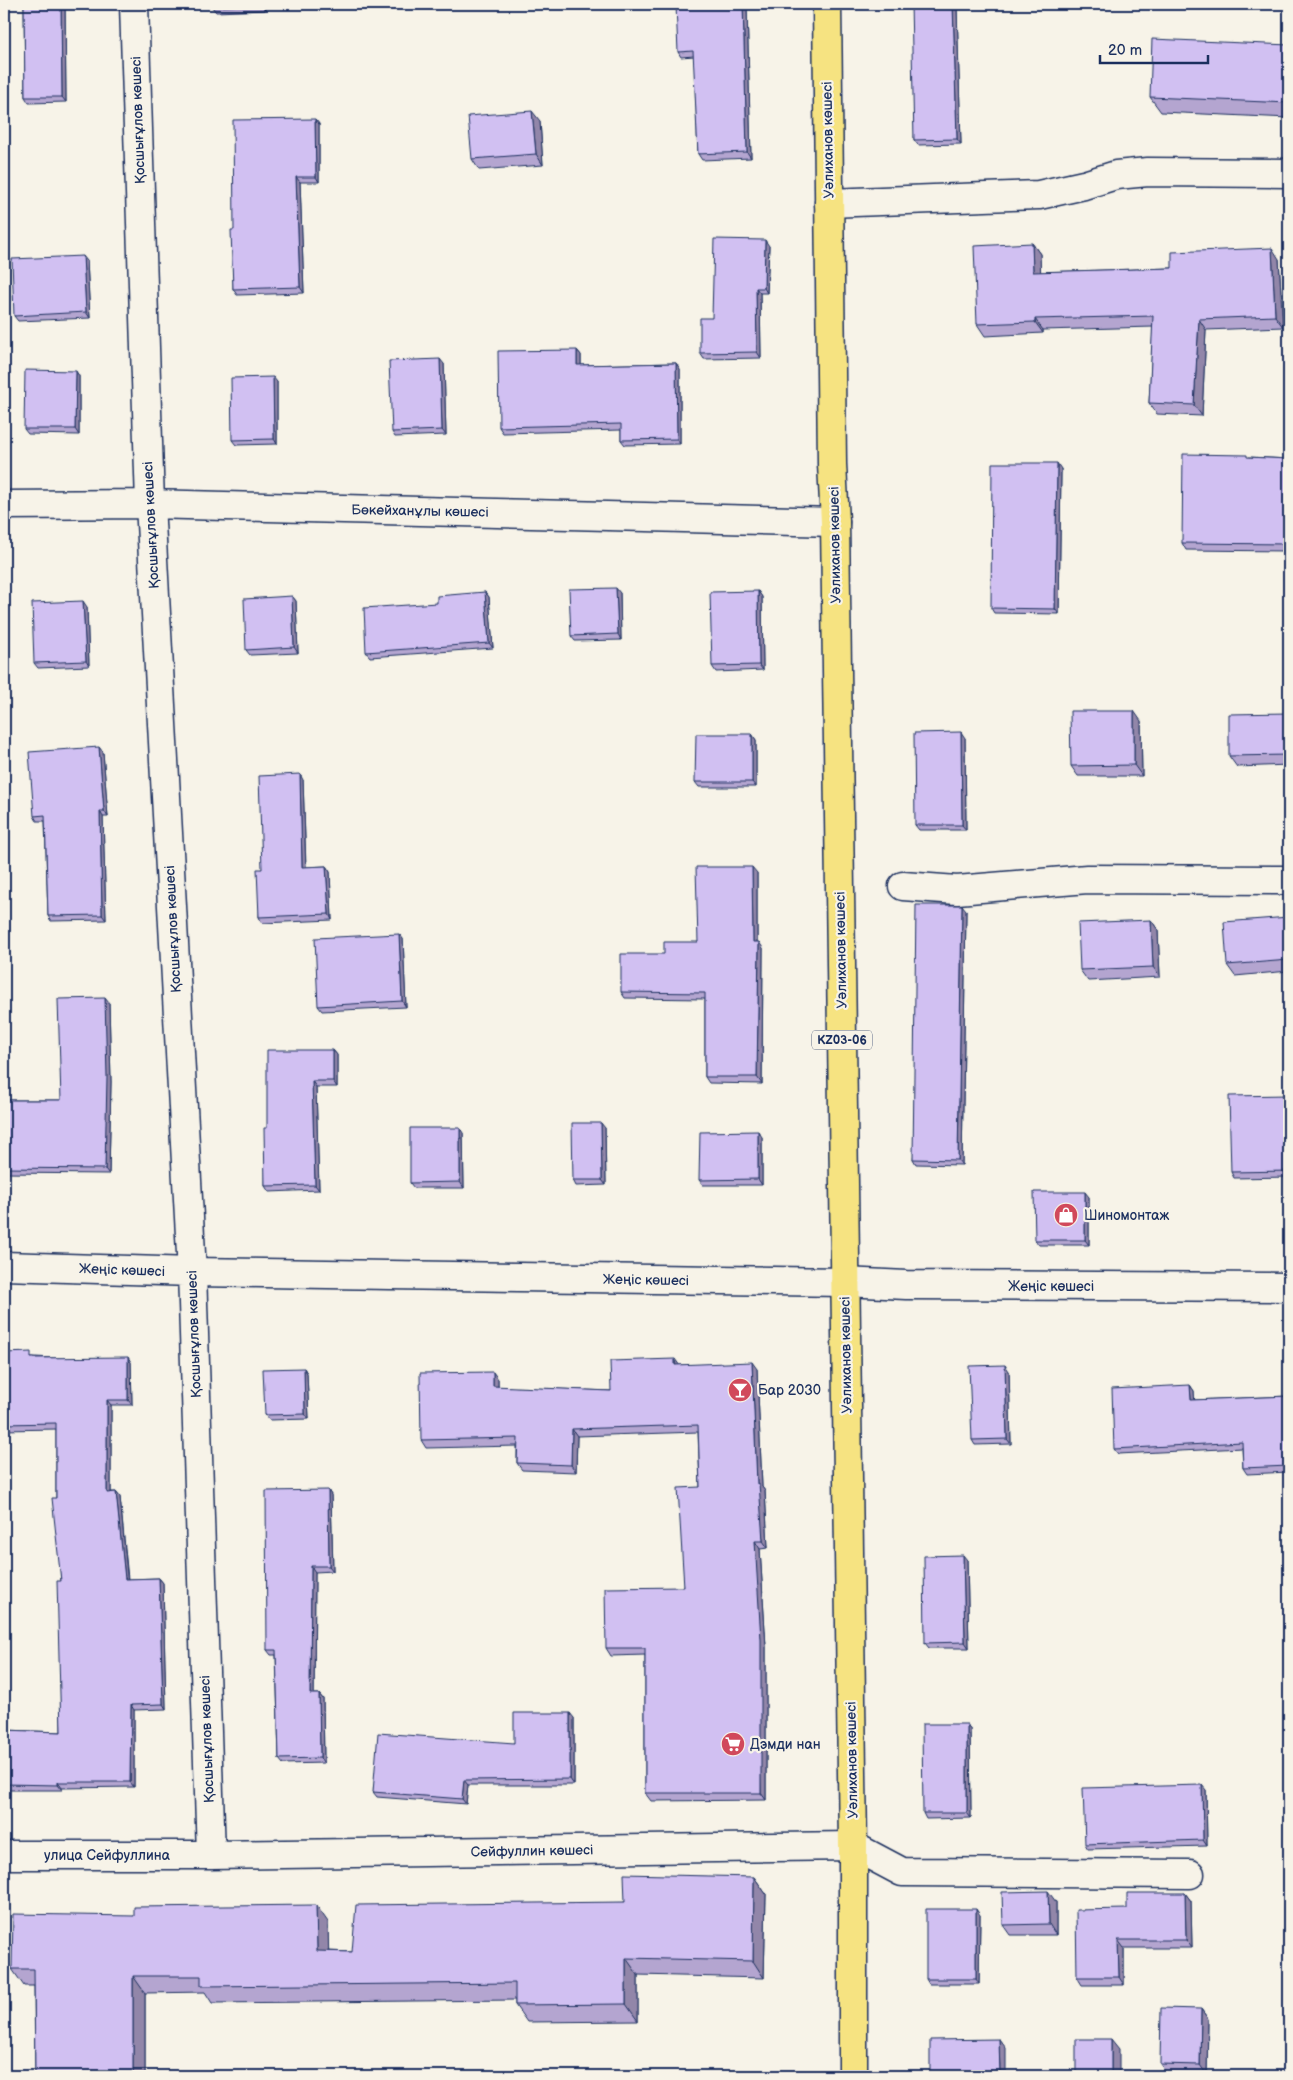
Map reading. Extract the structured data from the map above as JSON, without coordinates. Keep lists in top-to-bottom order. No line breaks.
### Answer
{"streets":{"main road":["Уәлиханов көшесі","KZ03-06"],"street":["Қосшығұлов көшесі","Бөкейханұлы көшесі","Жеңіс көшесі","Сейфуллин көшесі","улица Сейфуллина"]},"crossings":[["Қосшығұлов көшесі","Бөкейханұлы көшесі"],["Қосшығұлов көшесі","Жеңіс көшесі"],["Қосшығұлов көшесі","Сейфуллин көшесі"],["Қосшығұлов көшесі","улица Сейфуллина"],["Уәлиханов көшесі","Бөкейханұлы көшесі"],["Уәлиханов көшесі","Жеңіс көшесі"],["Уәлиханов көшесі","Сейфуллин көшесі"],["Сейфуллин көшесі","улица Сейфуллина"]],"places":{"shop":["Шиномонтаж"],"bar":["Бар 2030"],"supermarket":["Дэмди нан"]},"scale_bar":"20 m"}
